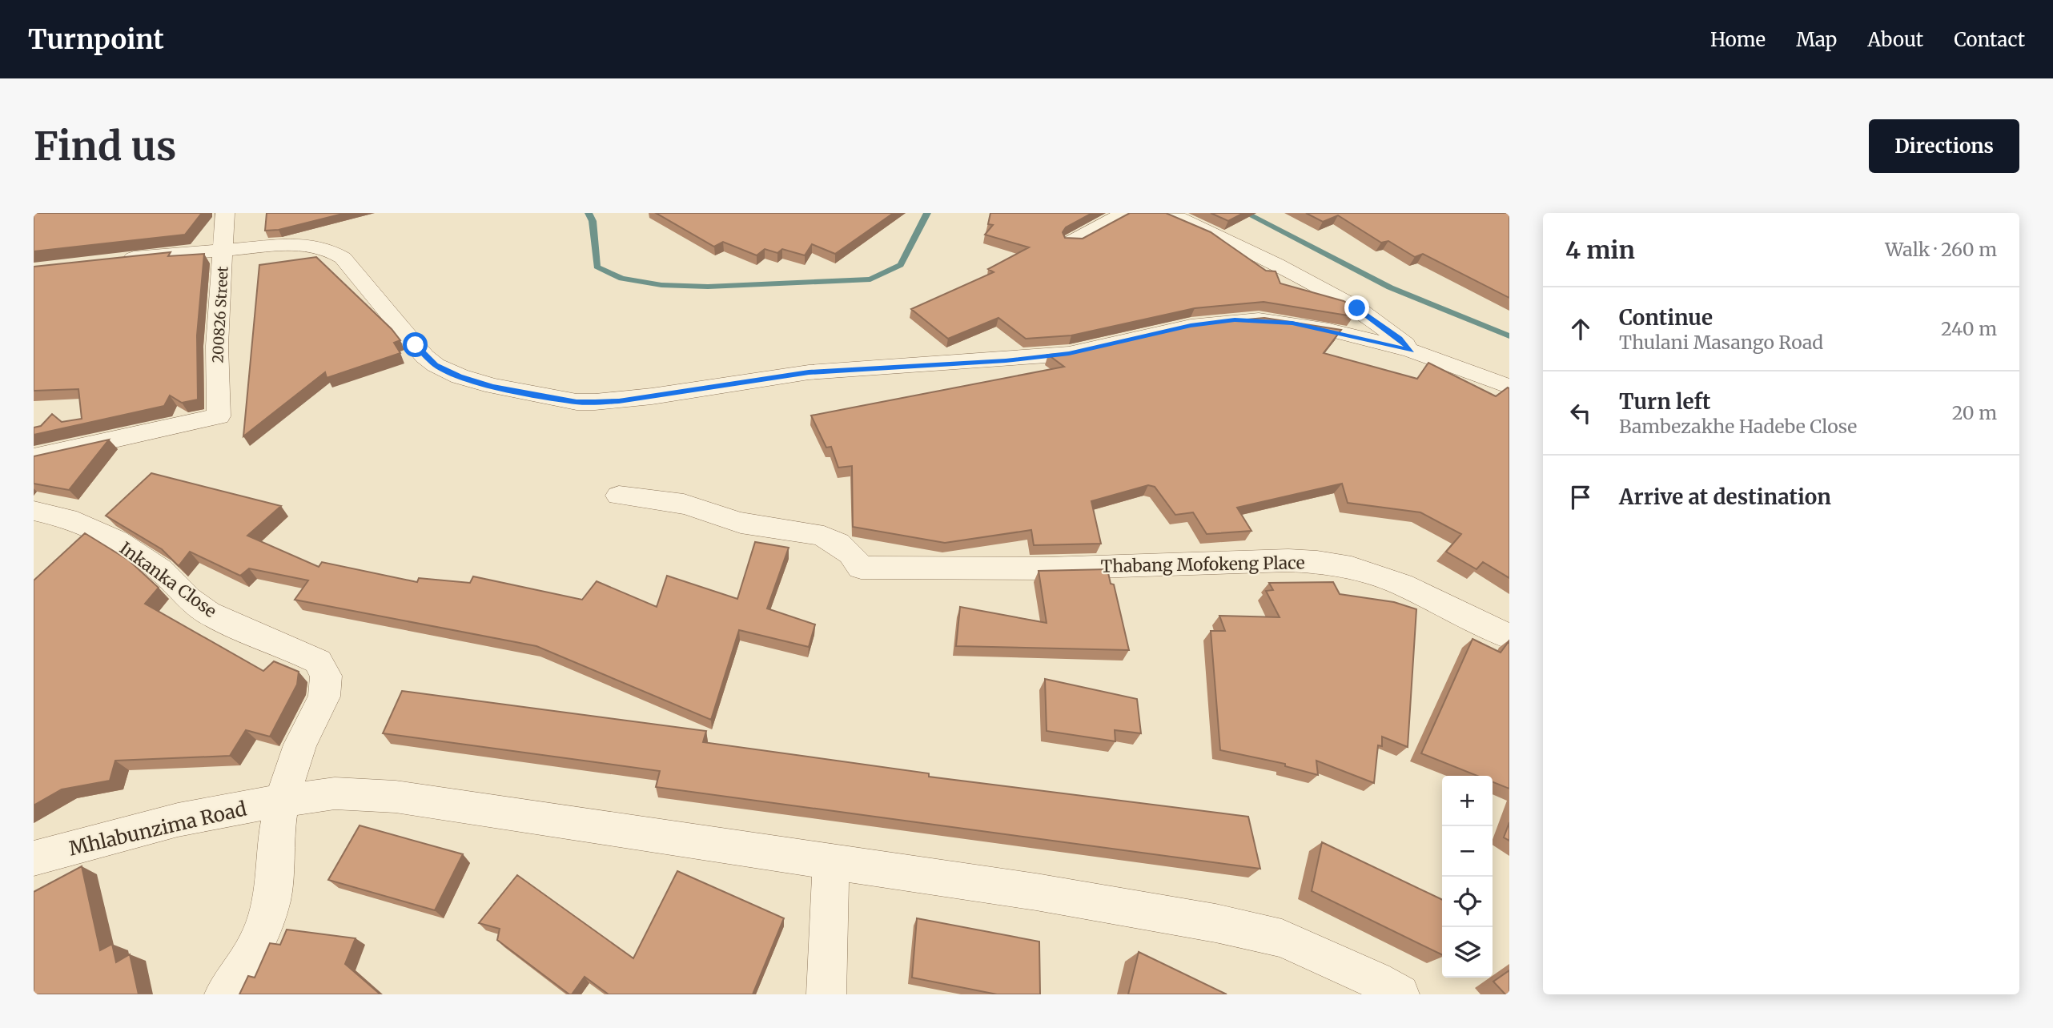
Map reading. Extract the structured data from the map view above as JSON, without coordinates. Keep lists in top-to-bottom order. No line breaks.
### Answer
{"streets":{"street":["200826 Street","Thabang Mofokeng Place","Inkanka Close","Mhlabunzima Road"]},"crossings":[["Inkanka Close","Mhlabunzima Road"]],"page":{"header":"Turnpoint","nav":["Home","Map","About","Contact"],"buttons":"Directions","title":"Find us","heading":["4 min","Walk · 260 m"],"list":[["Continue","Thulani Masango Road","240 m"],["Turn left","Bambezakhe Hadebe Close","20 m"],"Arrive at destination"],"map_buttons":["+","−"]}}
